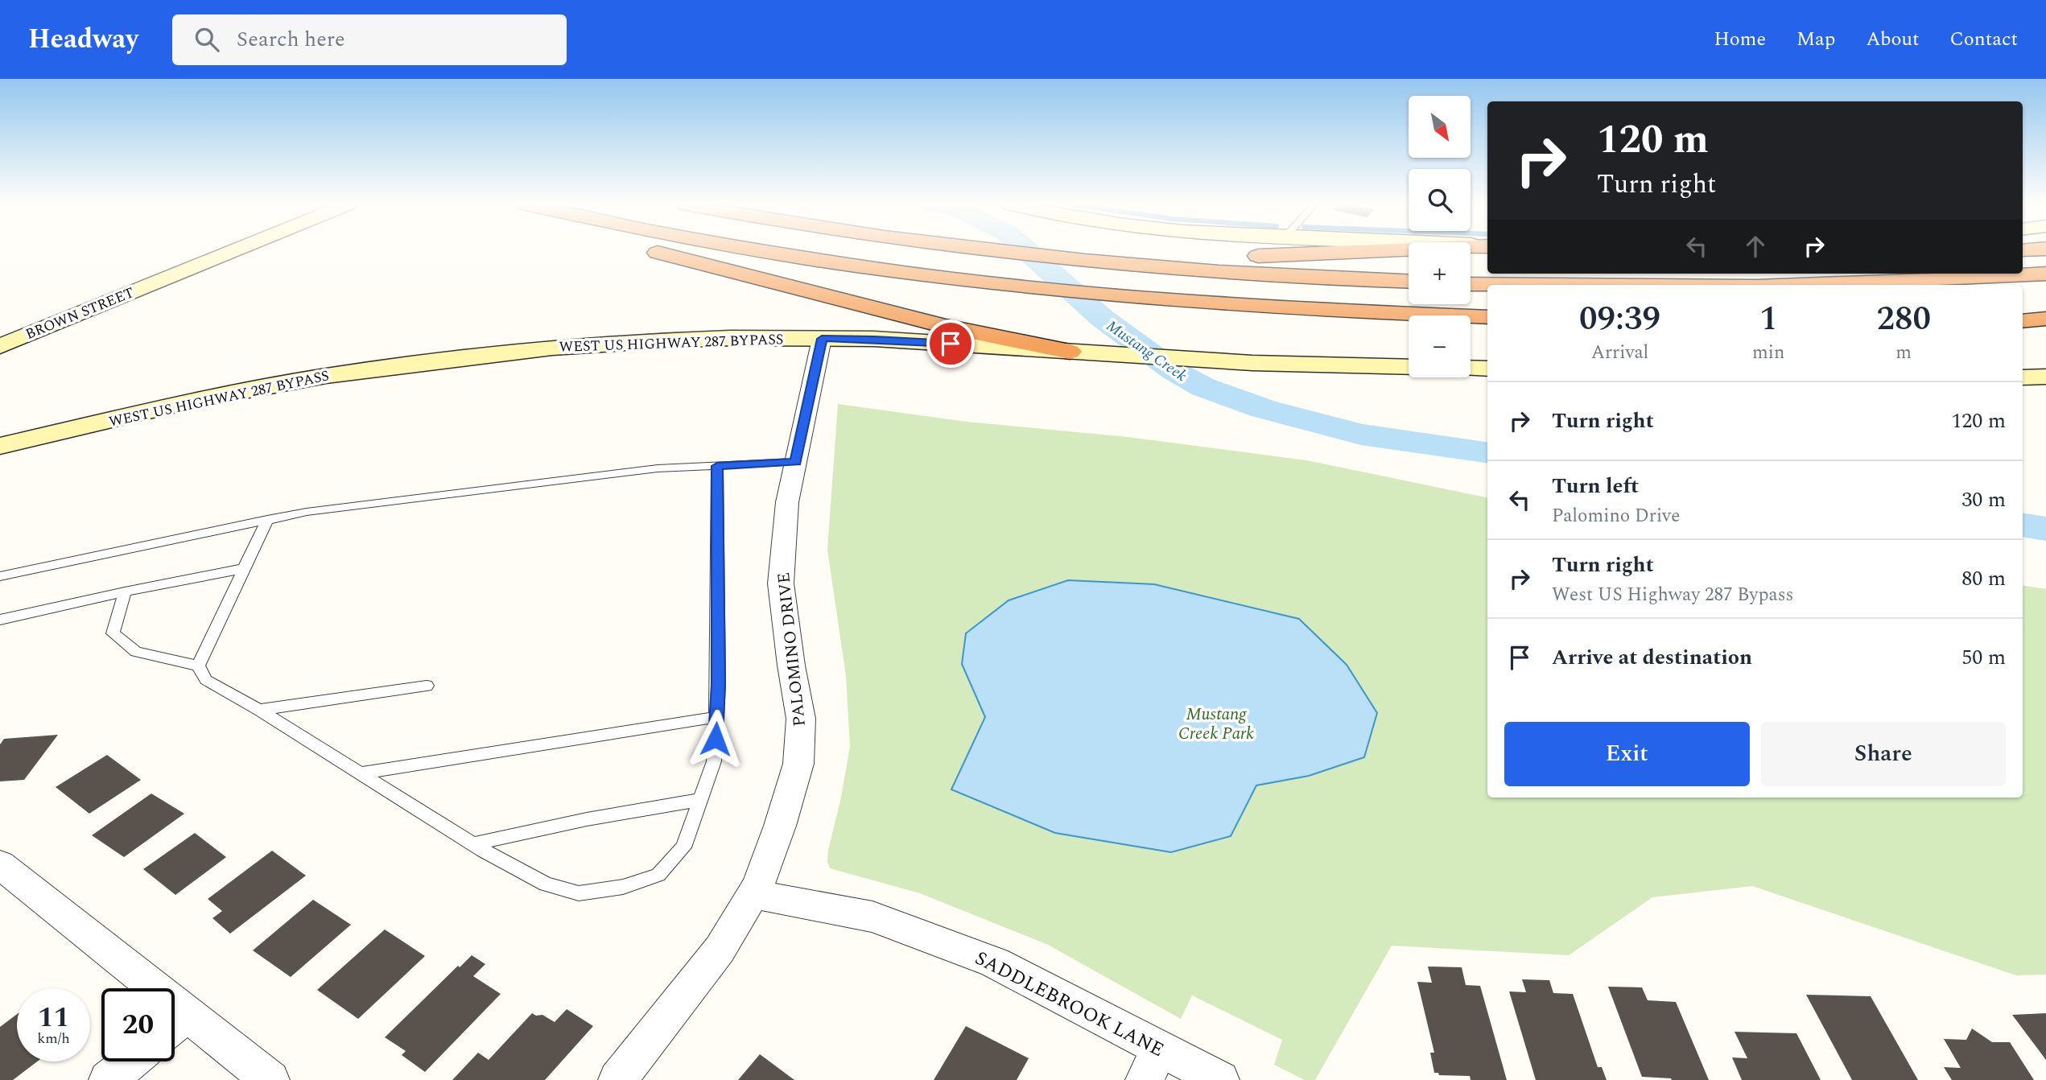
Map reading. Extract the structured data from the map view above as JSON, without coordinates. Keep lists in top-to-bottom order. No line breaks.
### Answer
{"streets":{"main road":["BROWN STREET","WEST US HIGHWAY 287 BYPASS"],"street":["PALOMINO DRIVE","SADDLEBROOK LANE"]},"crossings":[["WEST US HIGHWAY 287 BYPASS","PALOMINO DRIVE"],["PALOMINO DRIVE","SADDLEBROOK LANE"]],"water":["Mustang Creek"],"parks":["Mustang Creek Park"],"north":"bottom right","page":{"header":"Headway","search":"Search here","nav":["Home","Map","About","Contact"],"map_buttons":["+","−"],"turn":["120 m","Turn right"],"eta":["09:39","Arrival","1","min","280","m"],"list":[{"name":"Turn right","value":"120 m"},{"name":"Turn left","note":"Palomino Drive","value":"30 m"},{"name":"Turn right","note":"West US Highway 287 Bypass","value":"80 m"},{"name":"Arrive at destination","value":"50 m"}],"buttons":["Exit","Share"],"speed":"11 km/h","limit":"20"}}
